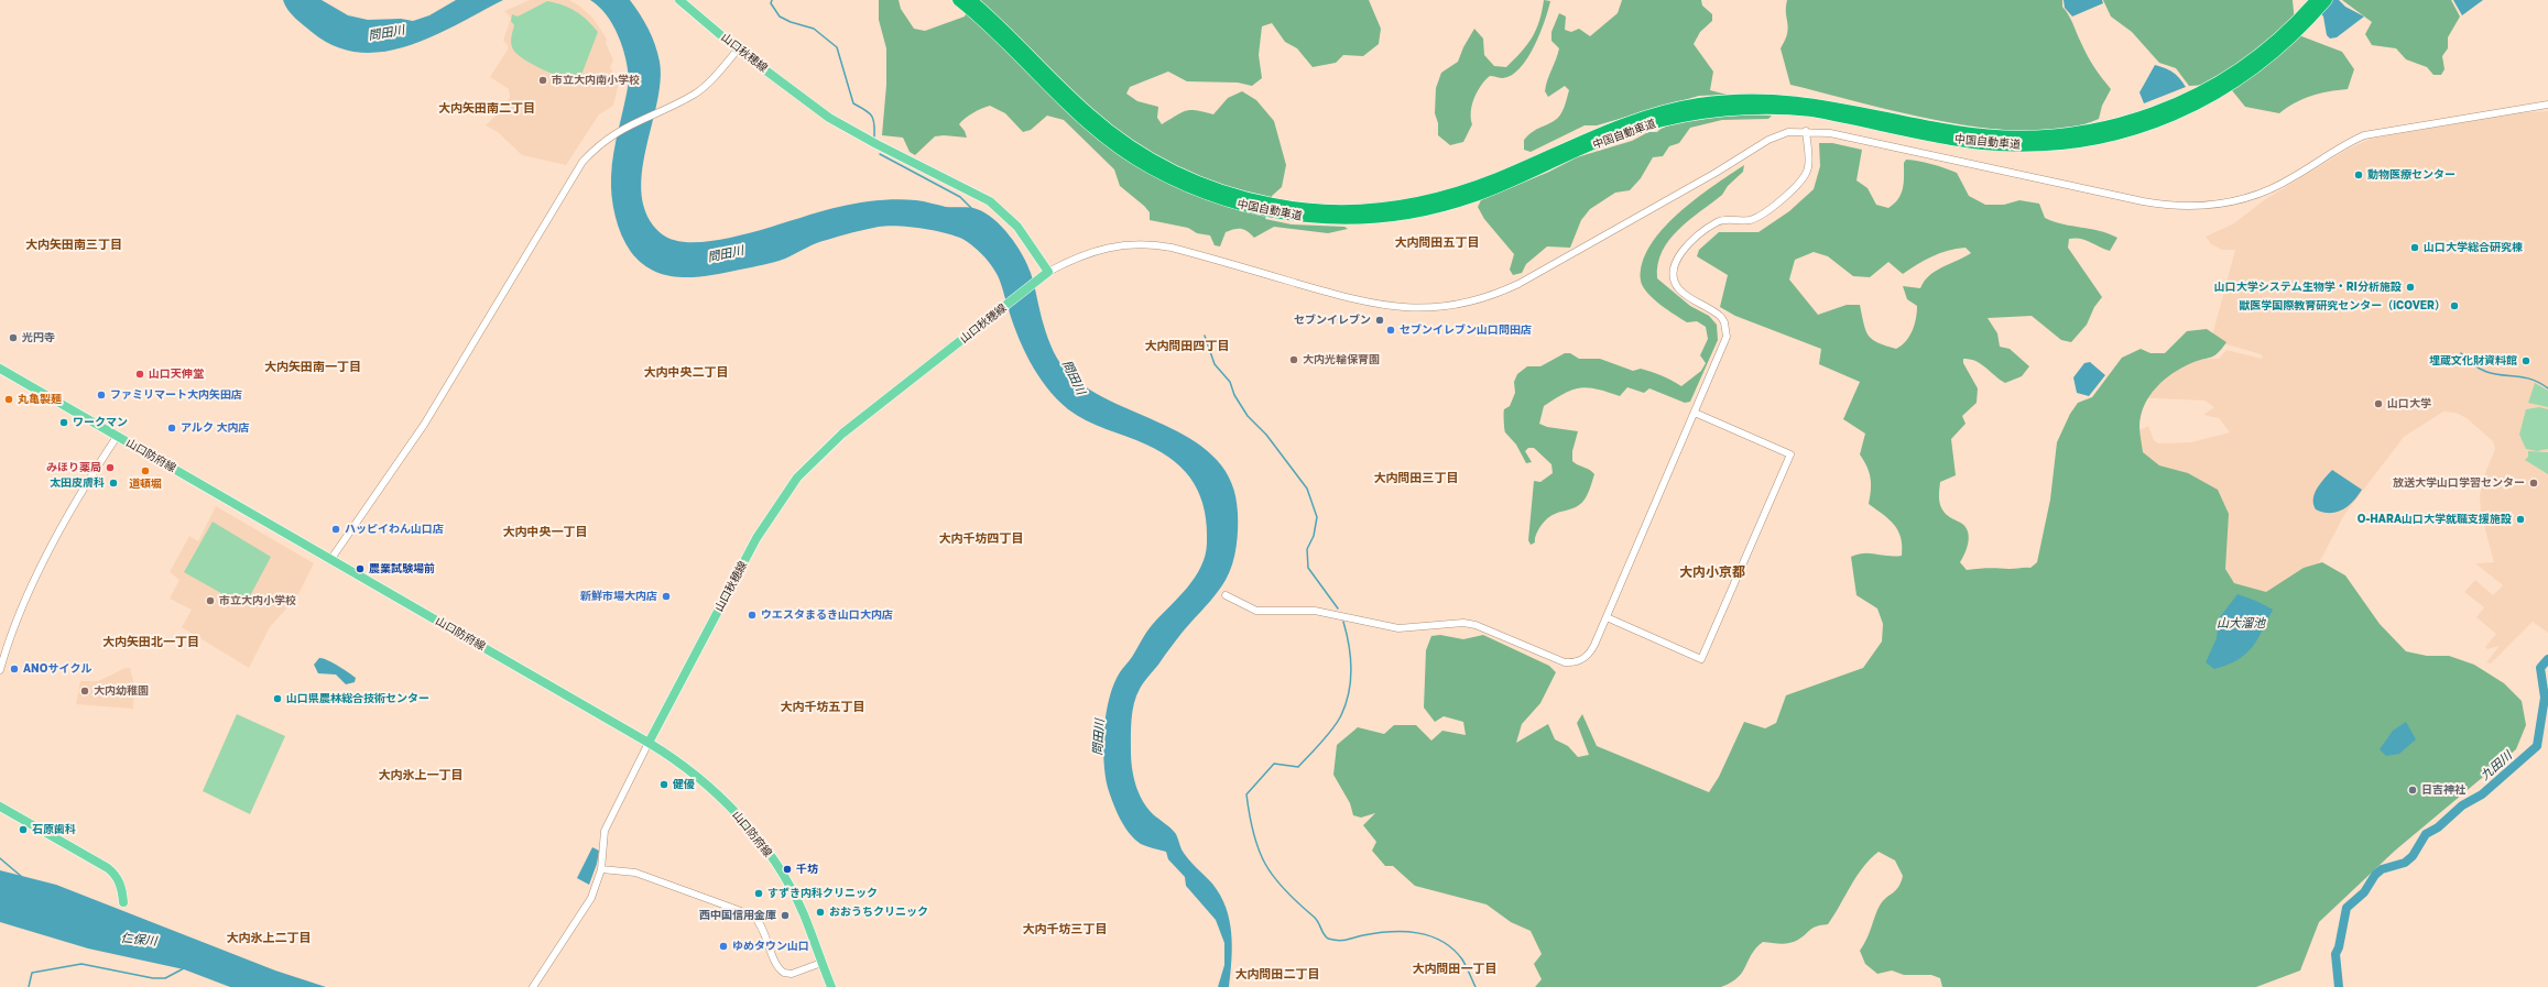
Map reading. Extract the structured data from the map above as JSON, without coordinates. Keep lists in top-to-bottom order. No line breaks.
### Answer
{"streets":{"highway":["中国自動車道"],"main road":["山口秋穂線","山口防府線"]},"crossings":[["山口秋穂線","山口防府線"]],"districts":["大内矢田南二丁目","大内問田五丁目","大内矢田南三丁目","大内問田四丁目","大内矢田南一丁目","大内中央二丁目","大内問田三丁目","大内中央一丁目","大内千坊四丁目","大内小京都","大内矢田北一丁目","大内千坊五丁目","大内氷上一丁目","大内千坊三丁目","大内氷上二丁目","大内問田一丁目","大内問田二丁目"],"water":["問田川","山大溜池","九田川","仁保川"],"places":["市立大内南小学校","動物医療センター","山口大学総合研究棟","山口大学システム生物学・RI分析施設","獣医学国際教育研究センター（iCOVER）","セブンイレブン","セブンイレブン山口問田店","光円寺","大内光輪保育園","埋蔵文化財資料館","山口天伸堂","ファミリマート大内矢田店","丸亀製麺","山口大学","ワークマン","アルク 大内店","みほり薬局","道頓堀","太田皮膚科","放送大学山口学習センター","O-HARA山口大学就職支援施設","ハッピイわん山口店","農業試験場前","新鮮市場大内店","市立大内小学校","ウエスタまるき山口大内店","ANOサイクル","大内幼稚園","山口県農林総合技術センター","健優","日吉神社","石原歯科","千坊","すずき内科クリニック","おおうちクリニック","西中国信用金庫","ゆめタウン山口"]}
